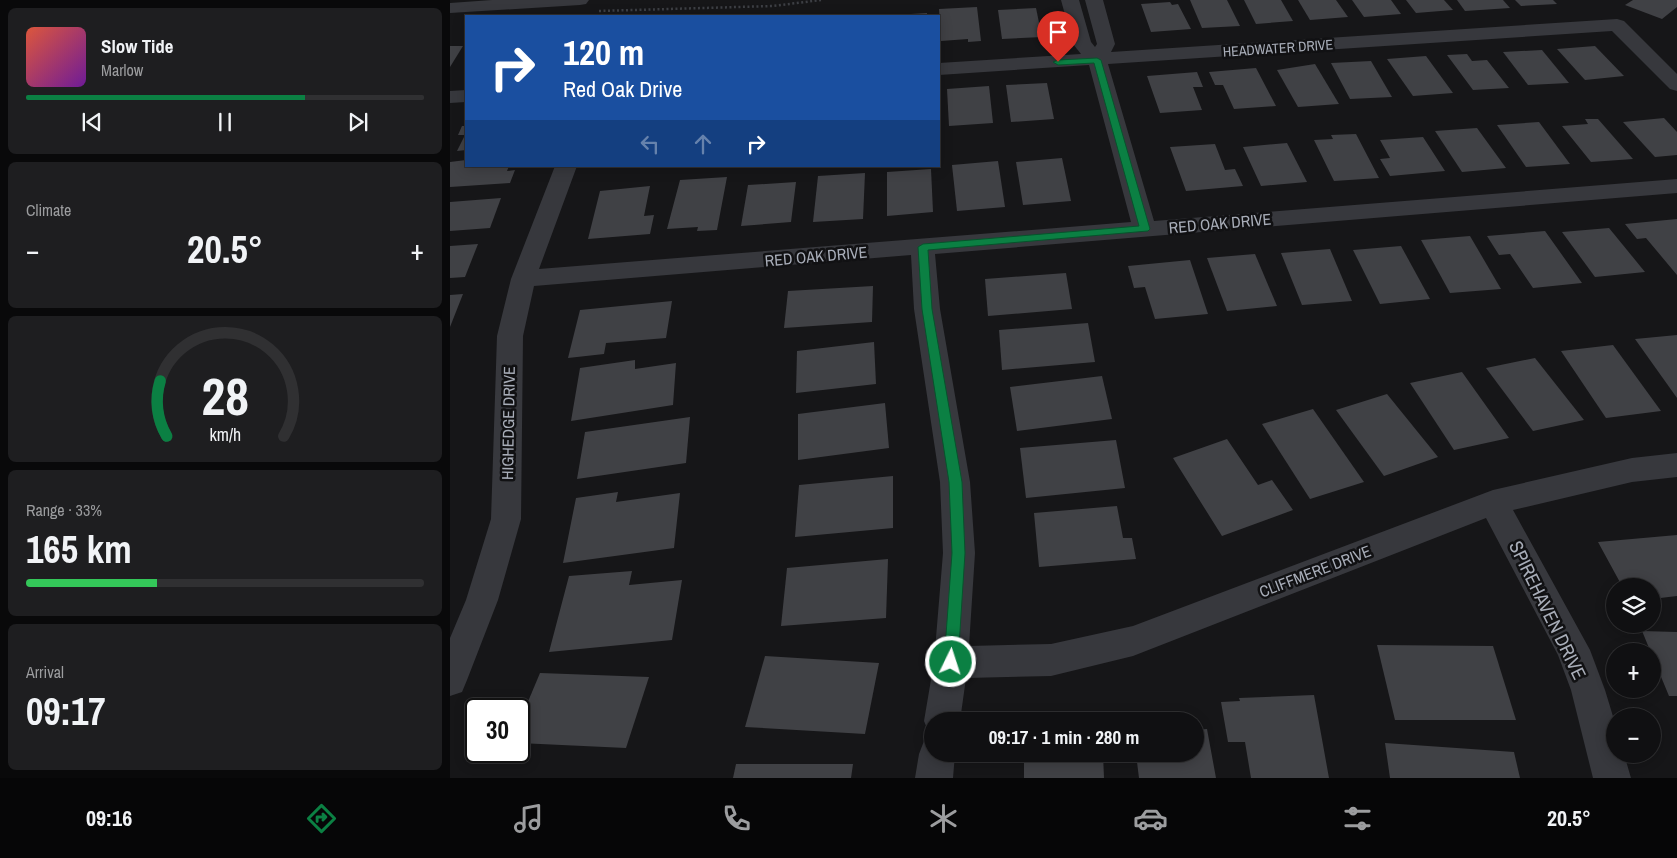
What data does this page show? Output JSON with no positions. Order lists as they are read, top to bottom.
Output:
{
  "streets": {
    "street": [
      "HEADWATER DRIVE",
      "RED OAK DRIVE",
      "HIGHEDGE DRIVE",
      "CLIFFMERE DRIVE",
      "SPIREHAVEN DRIVE"
    ]
  },
  "crossings": [
    ["RED OAK DRIVE", "HIGHEDGE DRIVE"],
    ["CLIFFMERE DRIVE", "SPIREHAVEN DRIVE"]
  ],
  "page": {
    "turn": ["120 m", "Red Oak Drive"],
    "song": ["Slow Tide", "Marlow"],
    "tile": [
      "Climate",
      ["Range · 33%", "165 km"],
      ["Arrival", "09:17"]
    ],
    "heat": ["−", "20.5°", "+"],
    "map_buttons": ["+", "−"],
    "limit": "30",
    "trip": "09:17 · 1 min · 280 m",
    "tabs": ["09:16", "20.5°"],
    "gauge": ["28", "km/h"]
  }
}
